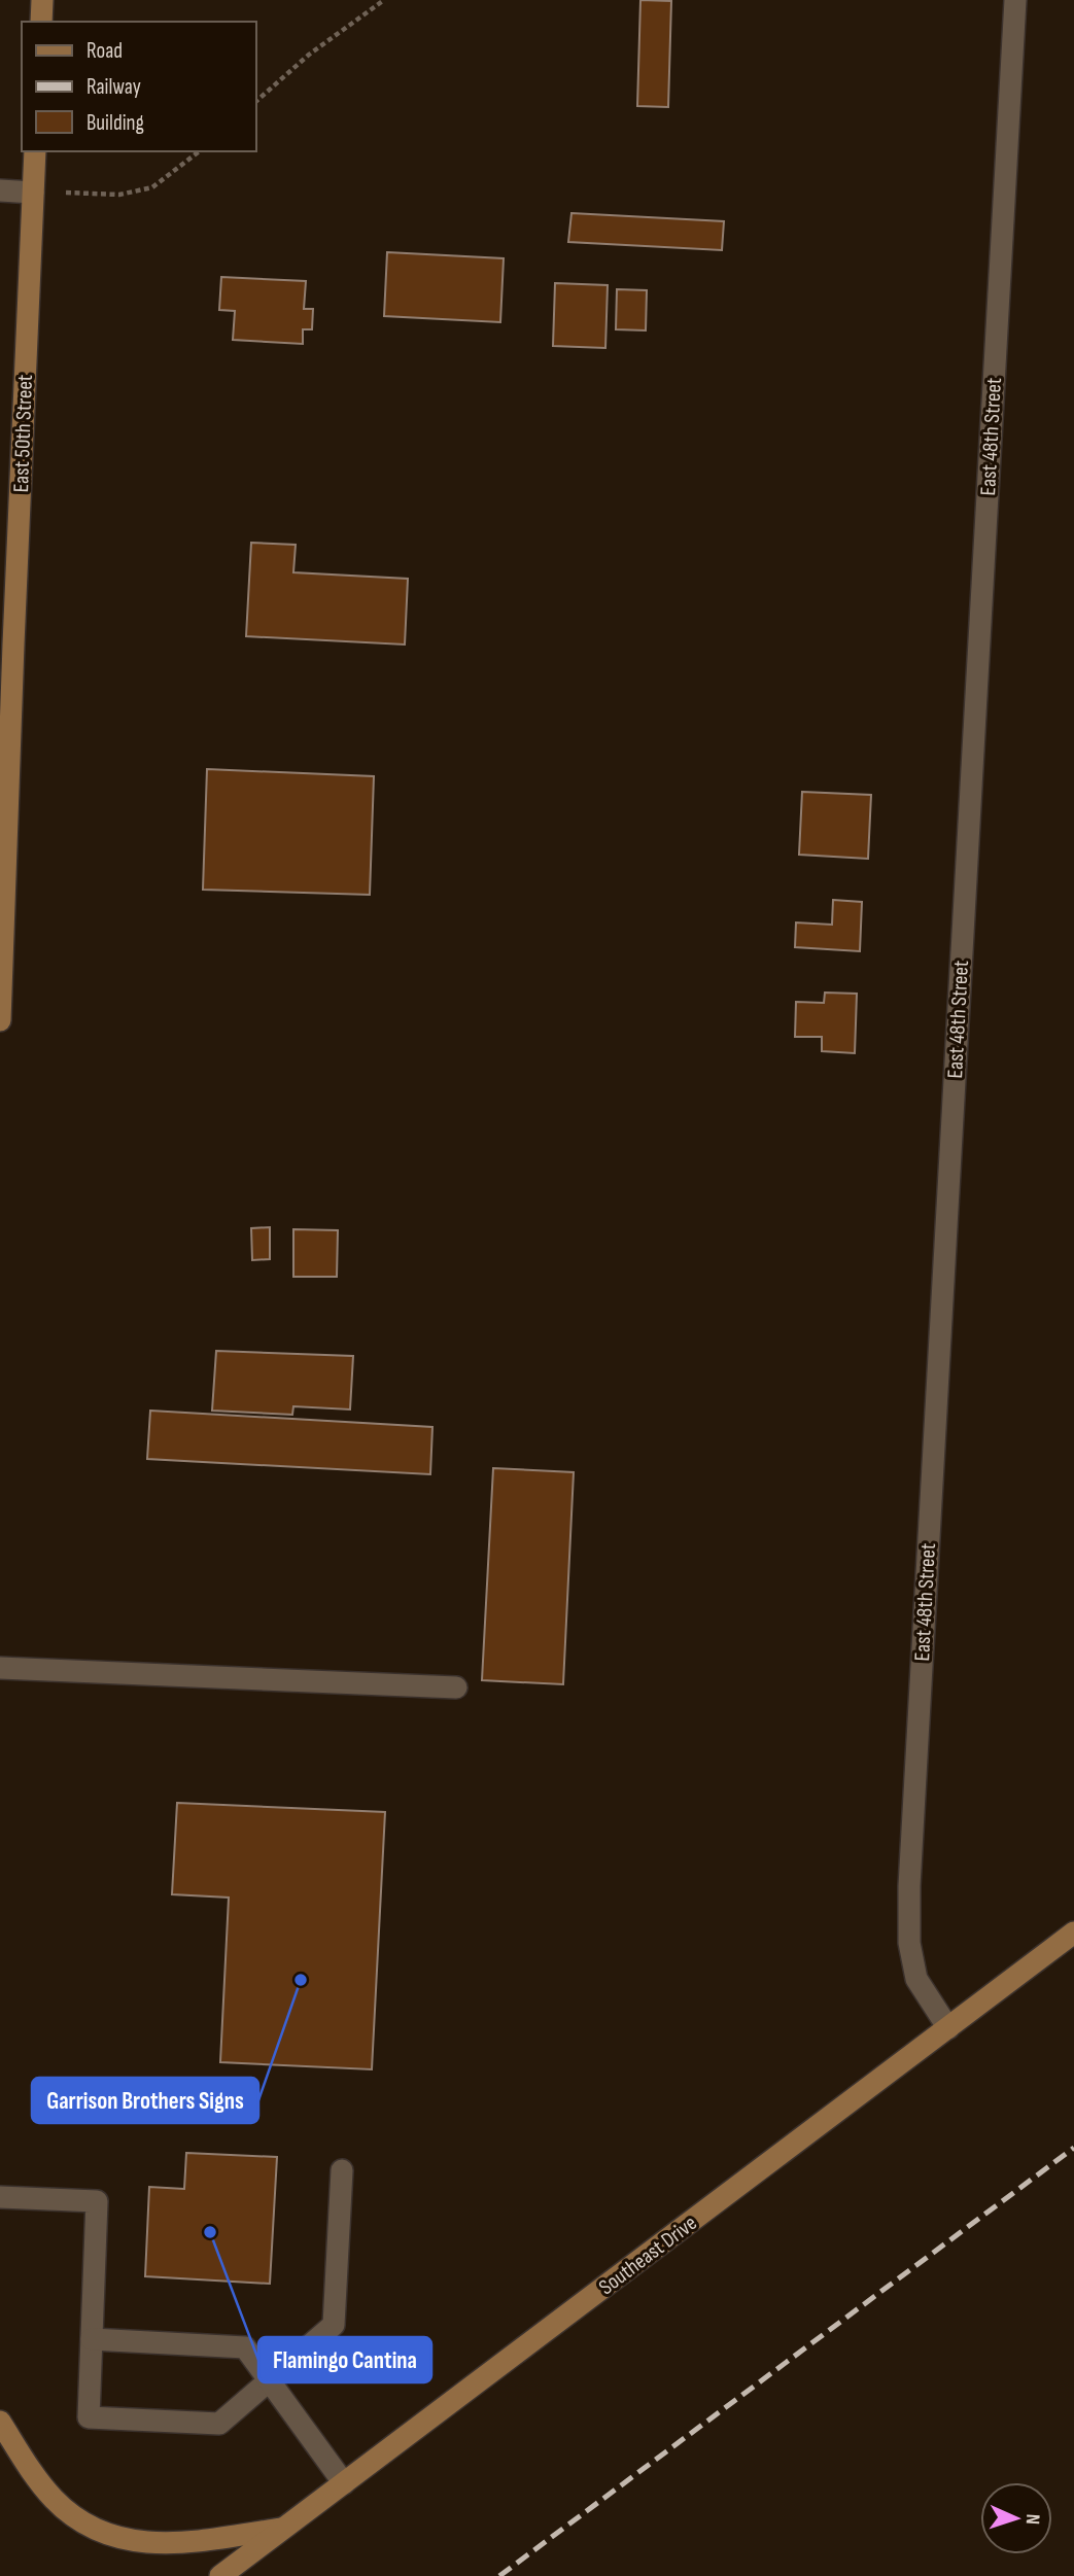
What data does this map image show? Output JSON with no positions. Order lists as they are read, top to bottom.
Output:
{
  "streets": {
    "main road": ["East 50th Street", "Southeast Drive"],
    "street": ["East 48th Street"]
  },
  "crossings": [
    ["East 48th Street", "Southeast Drive"]
  ],
  "places": ["Garrison Brothers Signs", "Flamingo Cantina"],
  "legend": ["Road", "Railway", "Building"],
  "north": "right"
}
